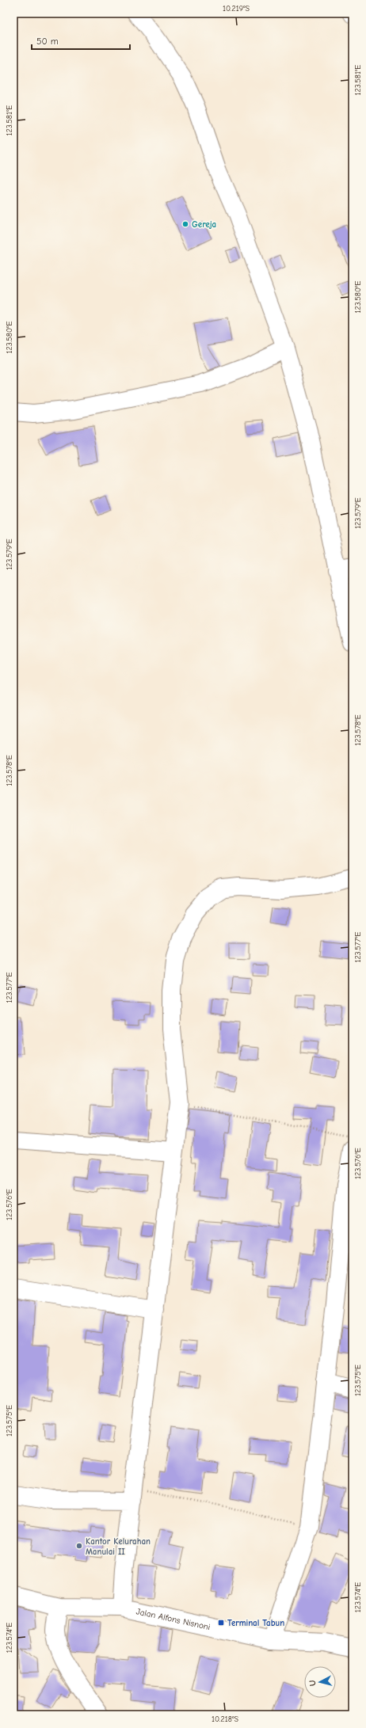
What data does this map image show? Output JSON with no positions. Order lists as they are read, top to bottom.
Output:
{
  "streets": {
    "street": ["Jalan Alfons Nisnoni"]
  },
  "places": {
    "other": ["Gereja", "Kantor Kelurahan Manulai II"],
    "transit": ["Terminal Tabun"]
  },
  "scale_bar": "50 m",
  "north": "left",
  "coordinates": [
    "10.219°S",
    "123.581°E",
    "123.580°E",
    "123.579°E",
    "123.578°E",
    "123.577°E",
    "123.576°E",
    "123.575°E",
    "123.574°E",
    "10.218°S"
  ]
}
